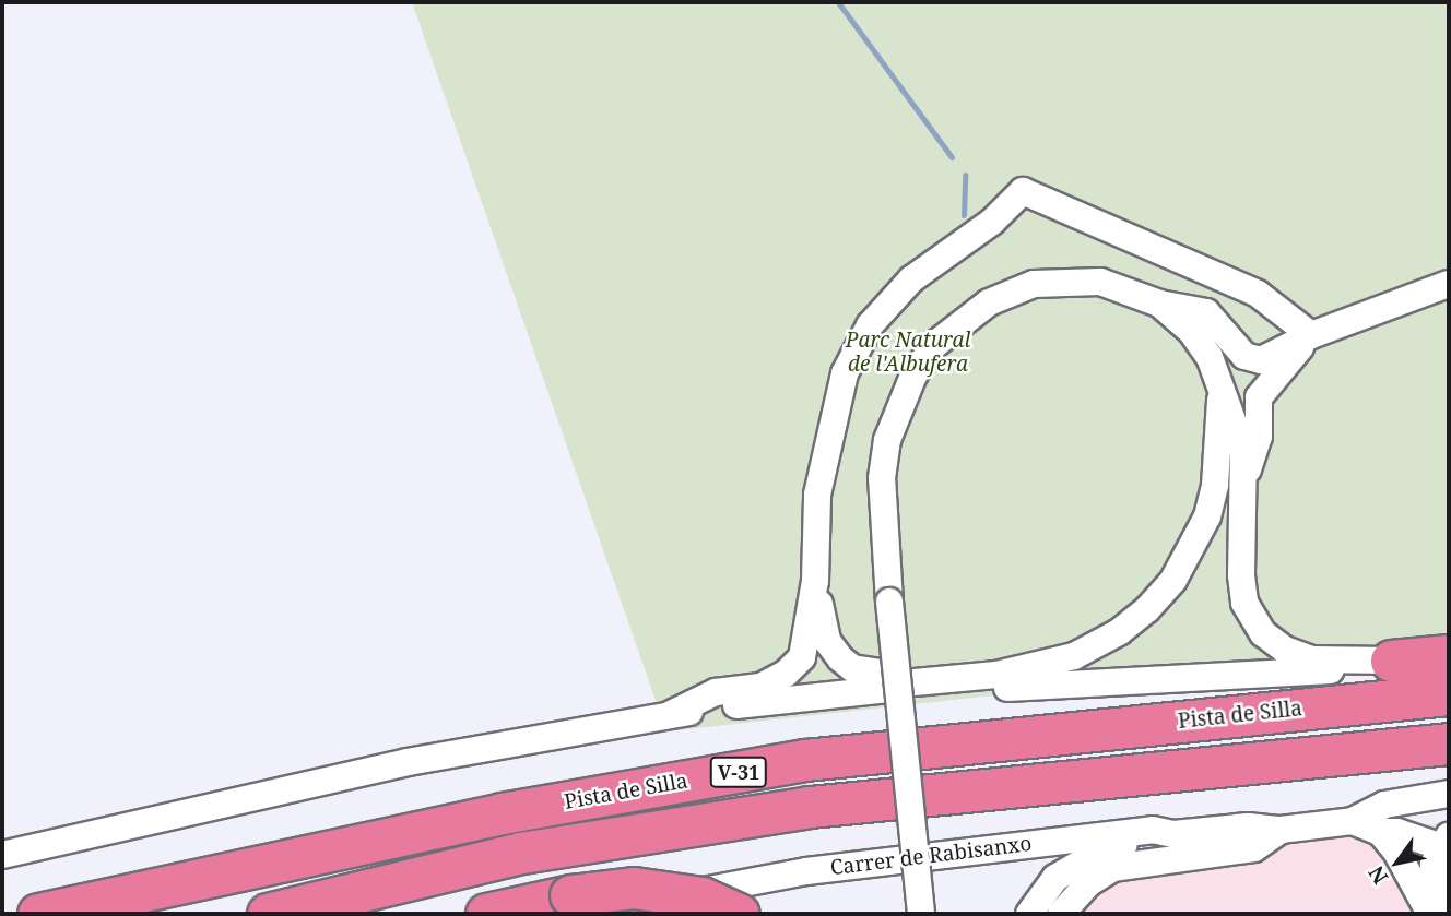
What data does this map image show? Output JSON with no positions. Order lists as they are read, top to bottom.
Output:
{
  "streets": {
    "highway": ["Pista de Silla", "V-31"],
    "street": ["Carrer de Rabisanxo"]
  },
  "parks": ["Parc Natural de l'Albufera"],
  "north": "bottom left"
}
